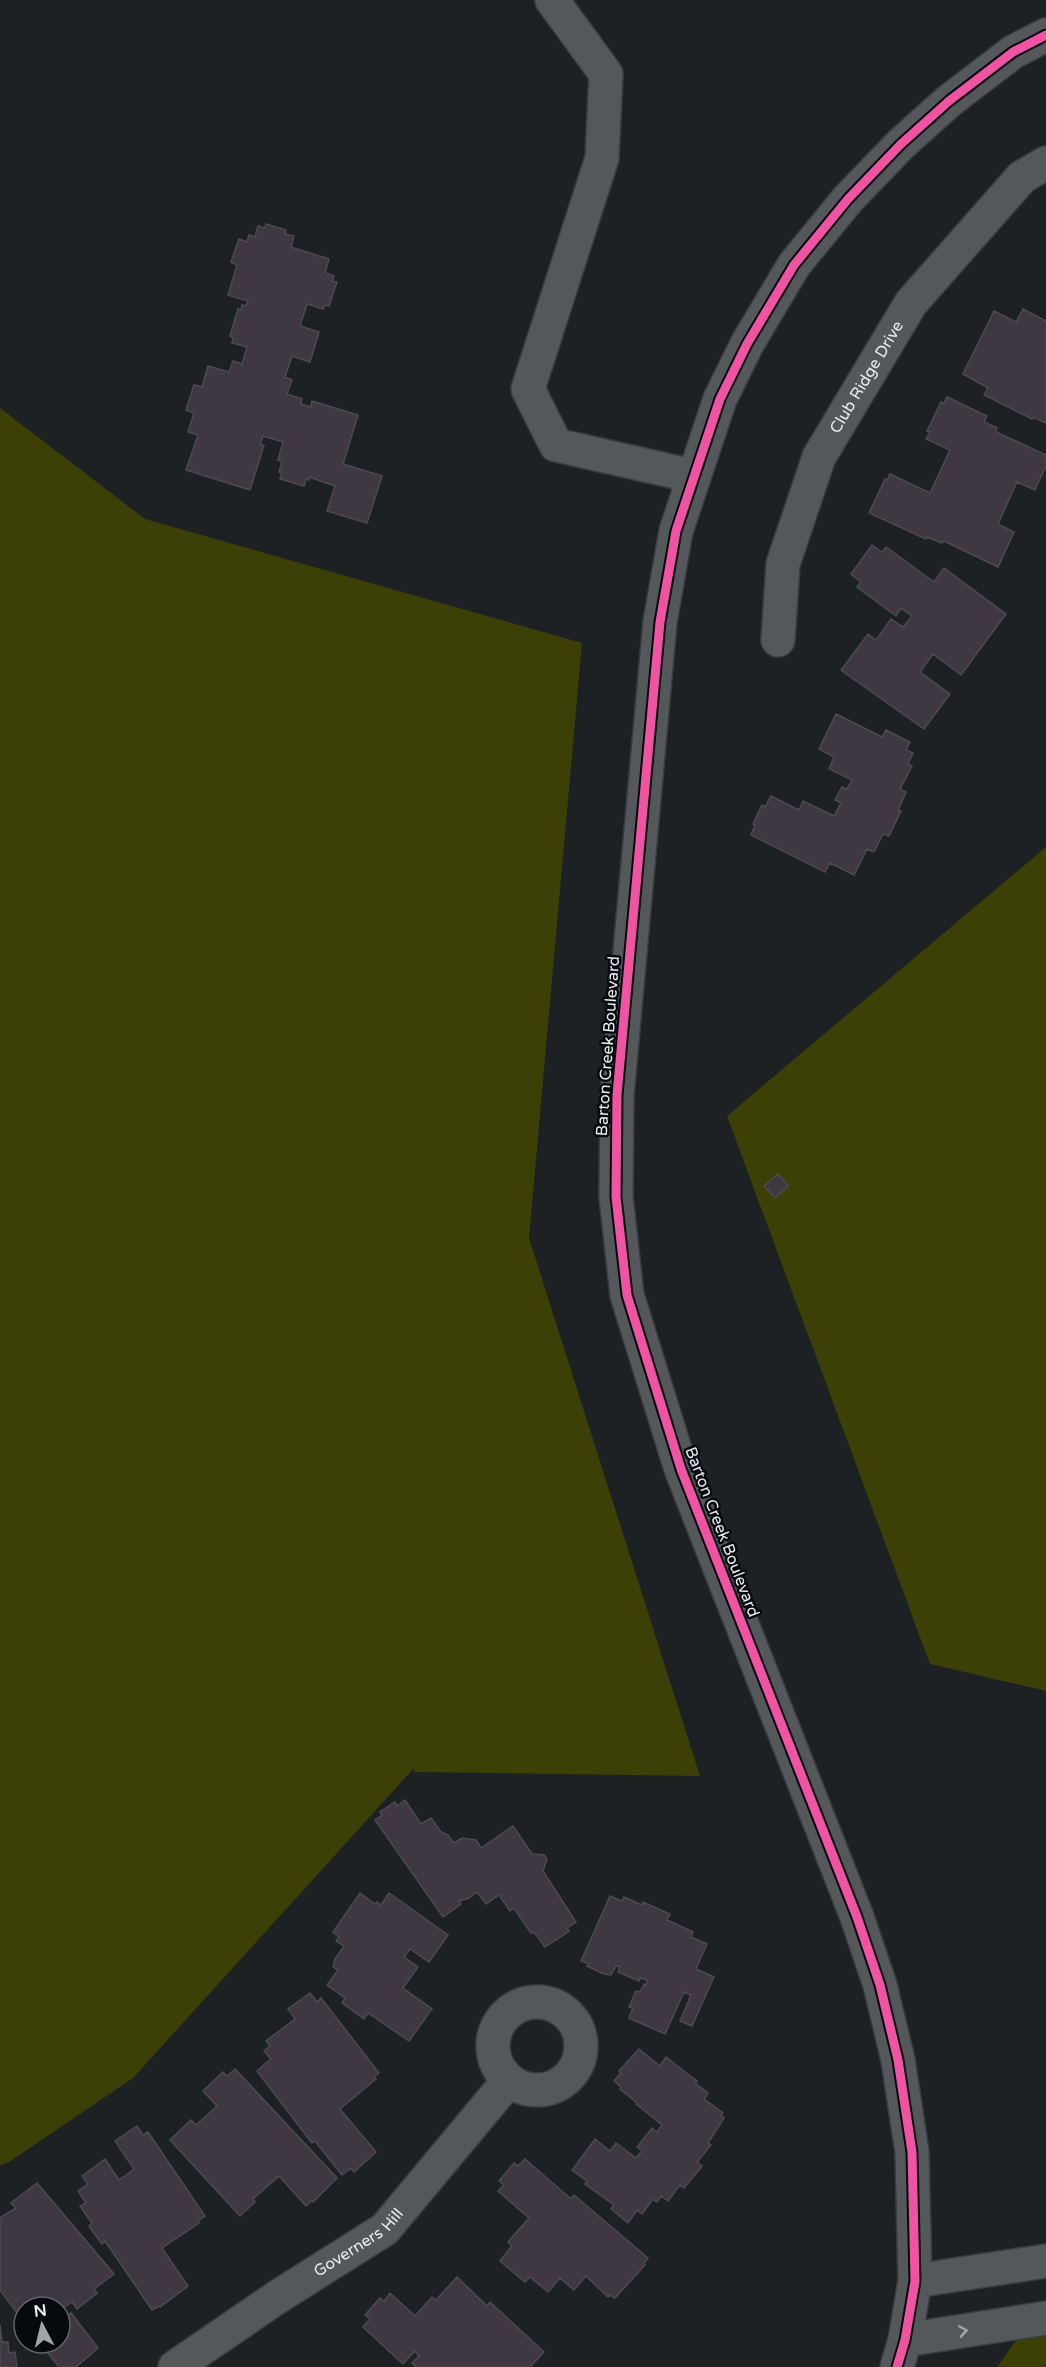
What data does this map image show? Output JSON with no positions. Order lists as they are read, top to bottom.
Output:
{
  "streets": {
    "street": ["Club Ridge Drive", "Barton Creek Boulevard", "Governers Hill"]
  },
  "north": "top"
}
